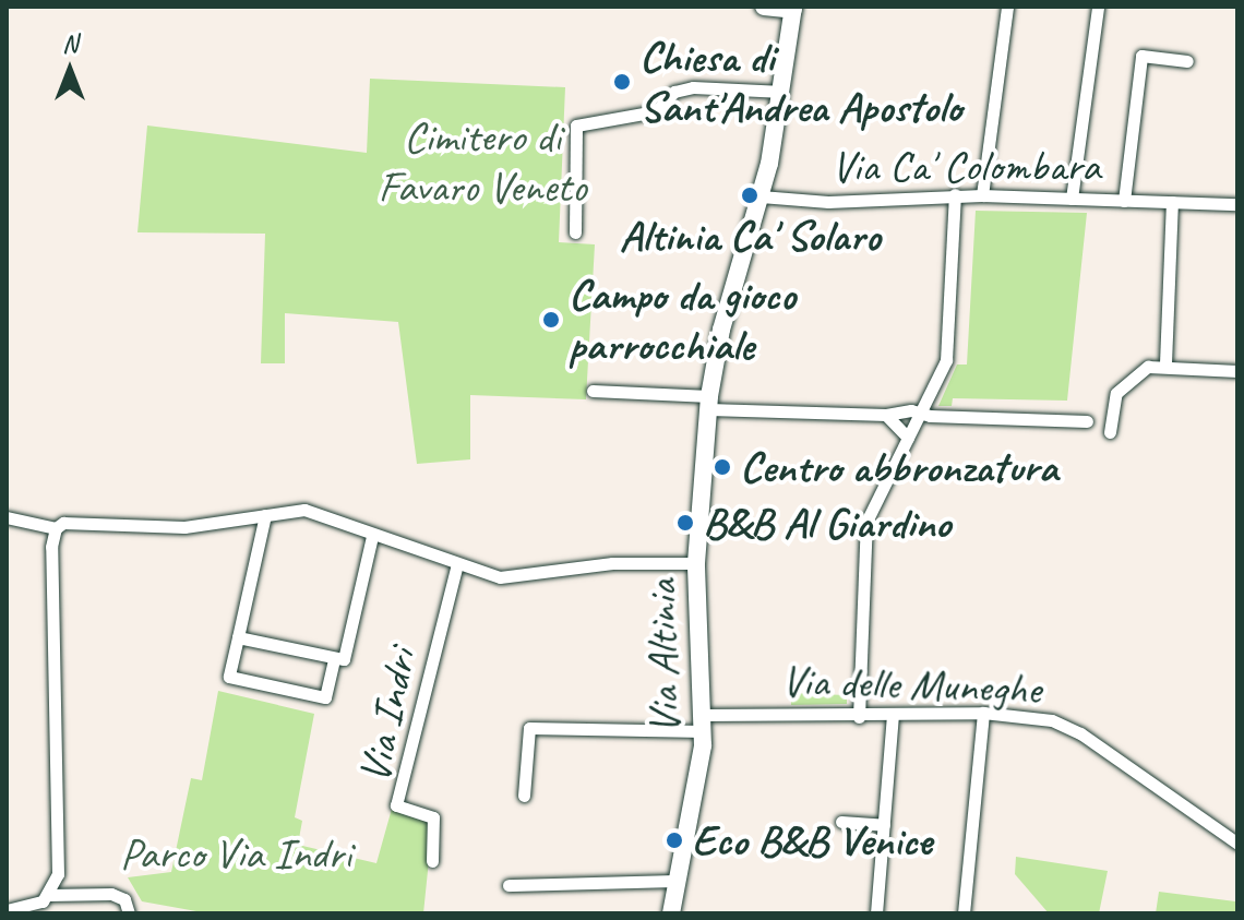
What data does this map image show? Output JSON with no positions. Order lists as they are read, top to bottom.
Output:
{
  "streets": {
    "main road": ["Via Altinia"],
    "street": ["Via Ca' Colombara", "Via delle Muneghe", "Via Indri"]
  },
  "crossings": [
    ["Via Ca' Colombara", "Via Altinia"],
    ["Via Altinia", "Via delle Muneghe"]
  ],
  "parks": ["Cimitero di Favaro Veneto", "Parco Via Indri"],
  "places": [
    "Chiesa di Sant'Andrea Apostolo",
    "Altinia Ca' Solaro",
    "Campo da gioco parrocchiale",
    "Centro abbronzatura",
    "B&B Al Giardino",
    "Eco B&B Venice"
  ],
  "north": "top"
}
